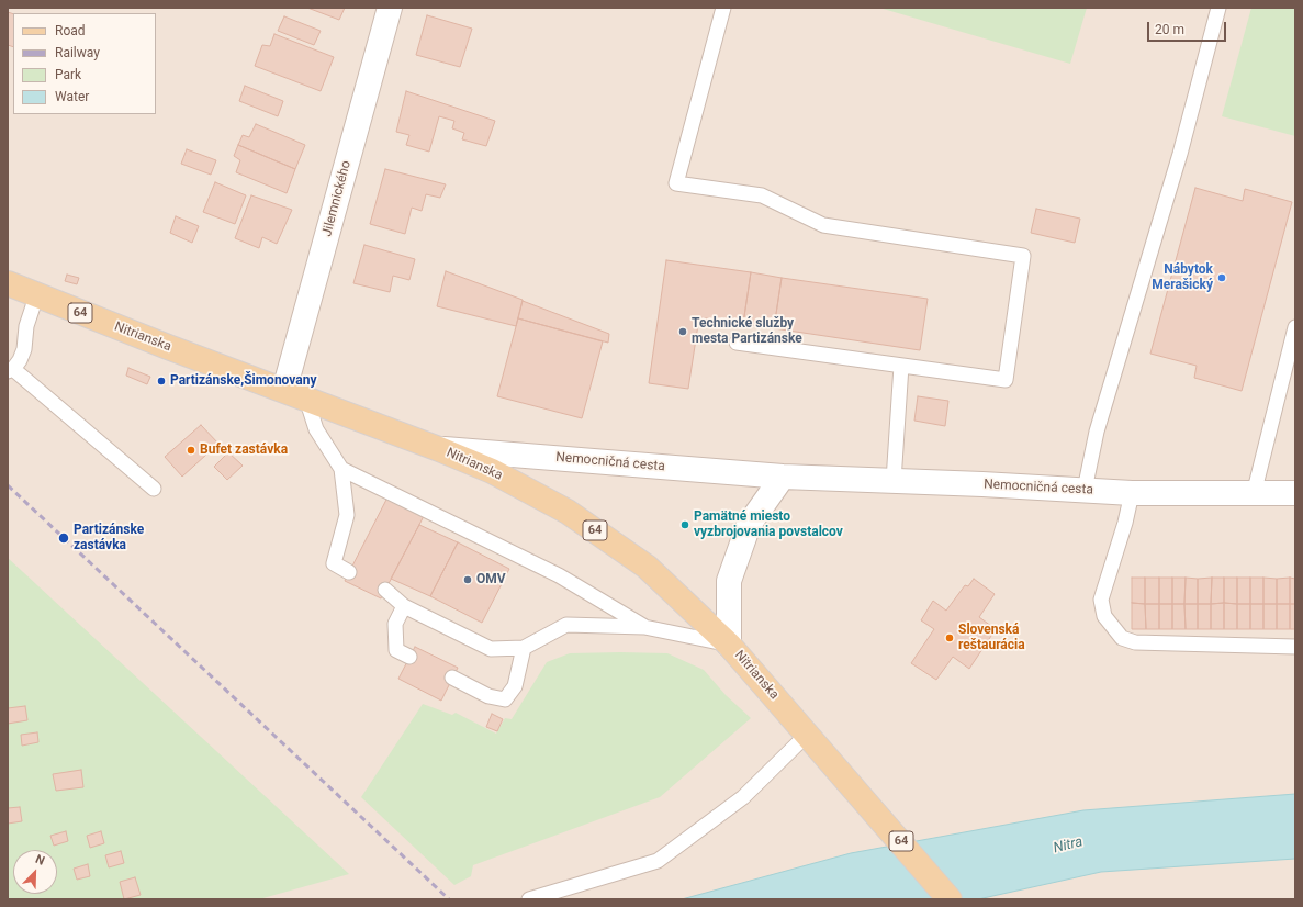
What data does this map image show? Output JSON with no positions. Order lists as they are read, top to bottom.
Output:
{
  "streets": {
    "main road": ["64", "Nitrianska"],
    "street": ["Jilemnického", "Nemocničná cesta"]
  },
  "crossings": [
    ["Jilemnického", "Nitrianska"],
    ["Nitrianska", "Nemocničná cesta"]
  ],
  "water": ["Nitra"],
  "places": [
    "Nábytok Merašický",
    "Technické služby mesta Partizánske",
    "Partizánske,Šimonovany",
    "Bufet zastávka",
    "Pamätné miesto vyzbrojovania povstalcov",
    "Partizánske zastávka",
    "OMV",
    "Slovenská reštaurácia"
  ],
  "legend": [
    "Road",
    "Railway",
    "Park",
    "Water"
  ],
  "scale_bar": "20 m",
  "north": "top right"
}
